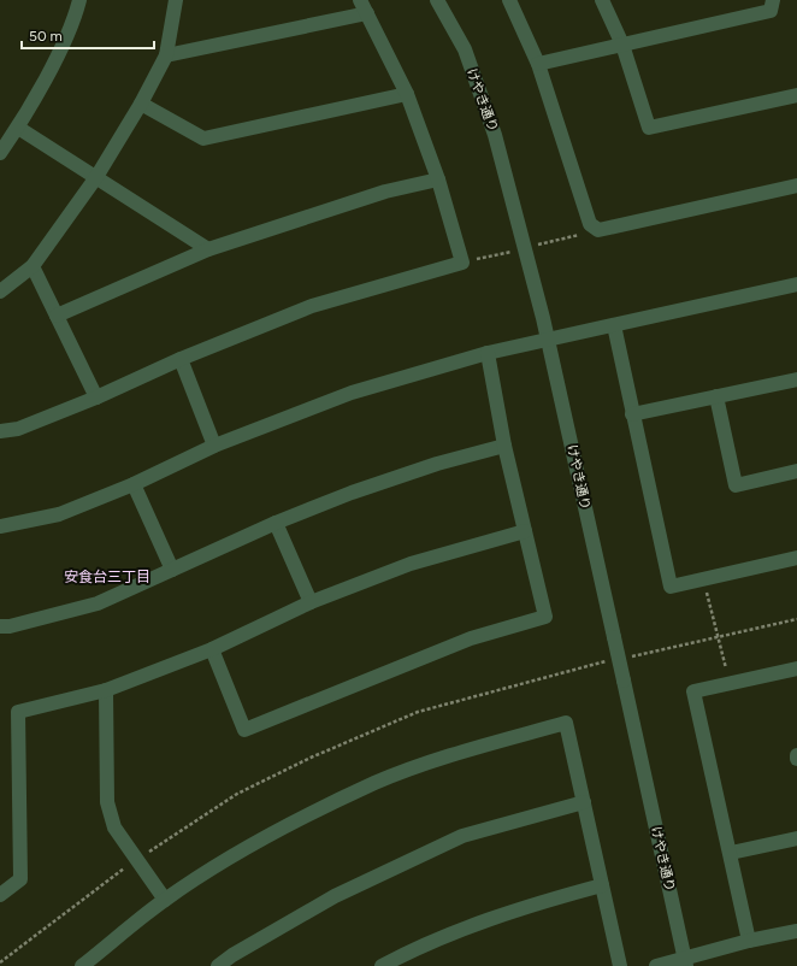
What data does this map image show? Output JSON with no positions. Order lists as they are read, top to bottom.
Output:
{
  "streets": {
    "street": ["けやき通り"]
  },
  "districts": ["安食台三丁目"],
  "scale_bar": "50 m"
}
